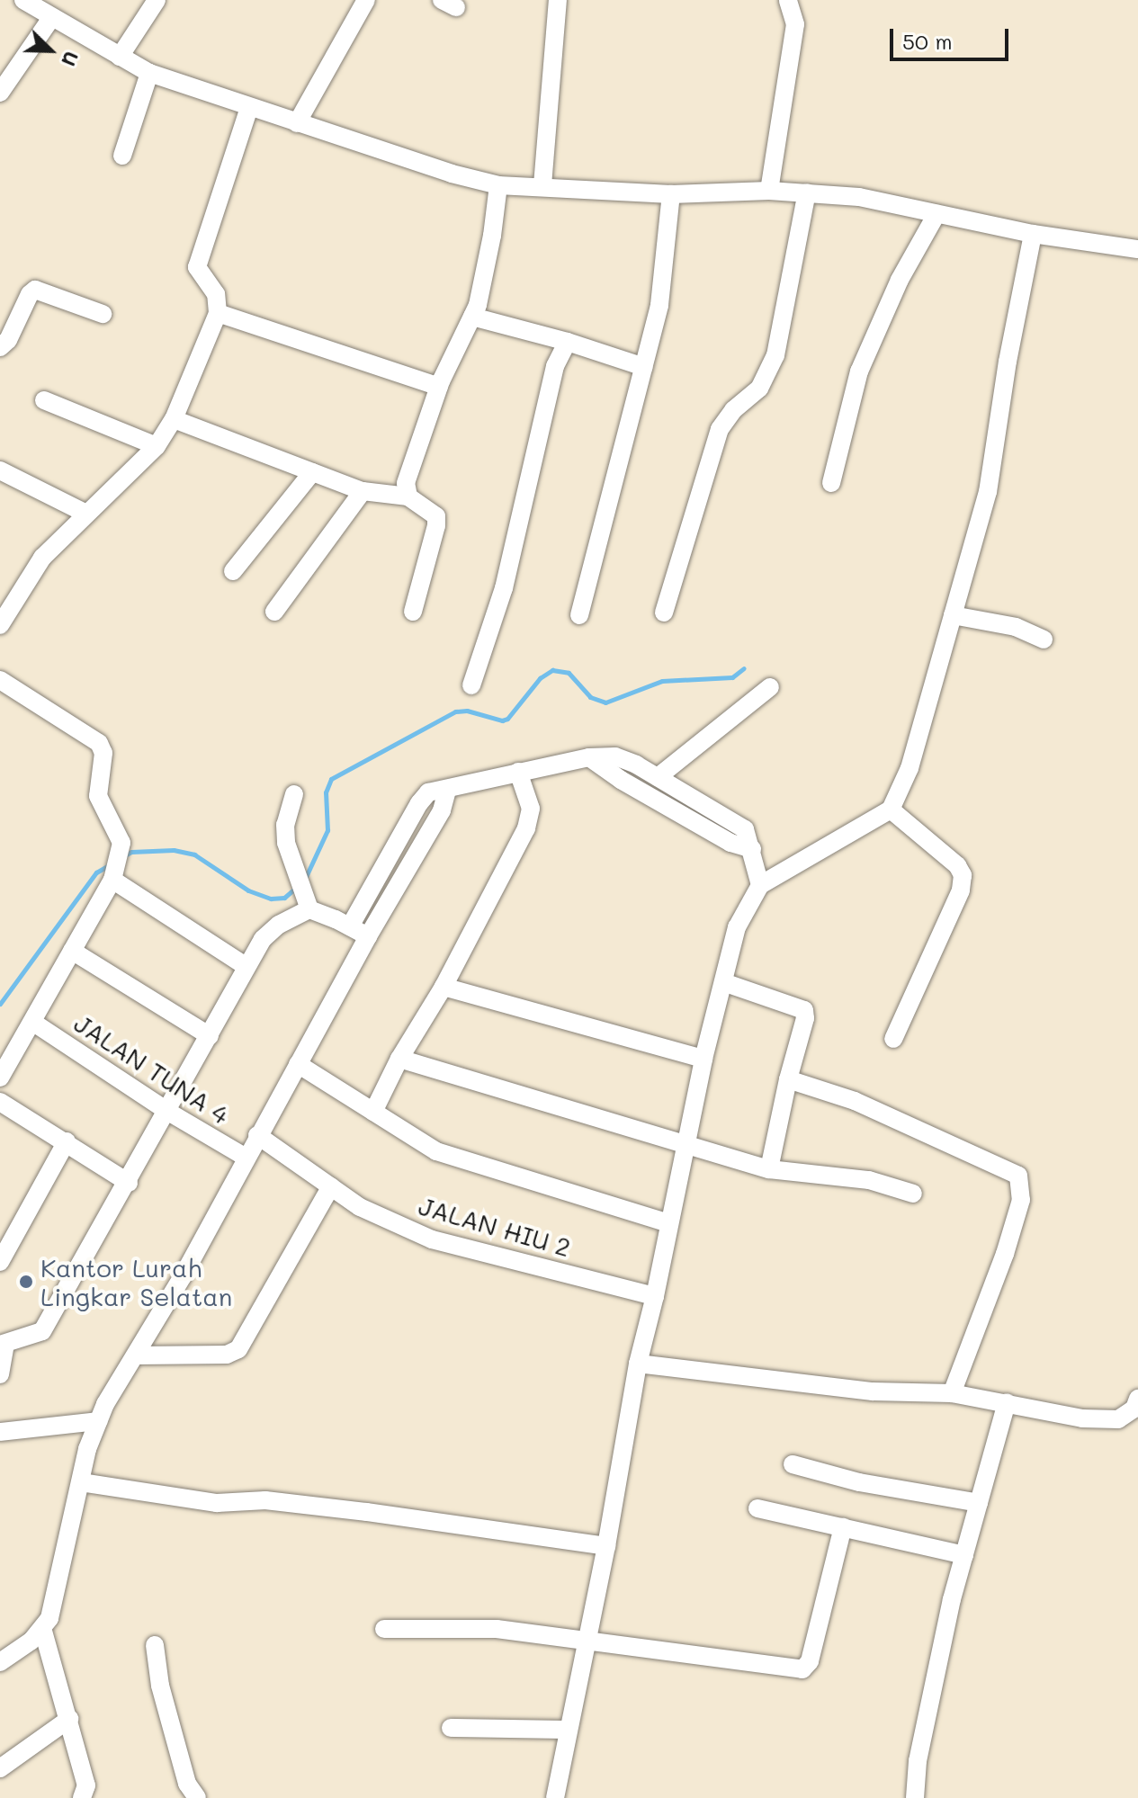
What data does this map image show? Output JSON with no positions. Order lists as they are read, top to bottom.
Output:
{
  "streets": {
    "street": ["JALAN TUNA 4", "JALAN HIU 2"]
  },
  "places": ["Kantor Lurah Lingkar Selatan"],
  "scale_bar": "50 m",
  "north": "bottom right"
}
